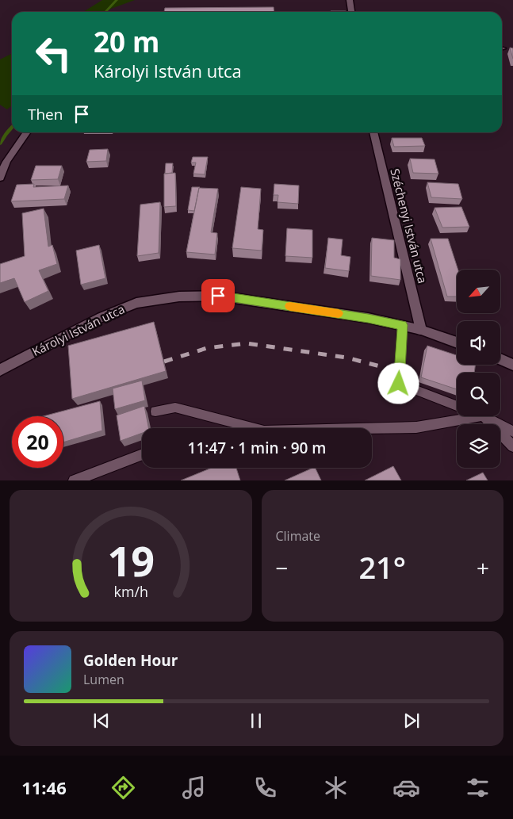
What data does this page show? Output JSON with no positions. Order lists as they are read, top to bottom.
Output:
{
  "streets": {
    "street": ["Széchenyi István utca", "Károlyi István utca"]
  },
  "crossings": [
    ["Széchenyi István utca", "Károlyi István utca"]
  ],
  "north": "bottom left",
  "page": {
    "turn": ["20 m", "Károlyi István utca"],
    "then": "Then",
    "limit": "20",
    "trip": "11:47 · 1 min · 90 m",
    "tile": "Climate",
    "heat": ["−", "21°", "+"],
    "song": ["Golden Hour", "Lumen"],
    "tabs": "11:46",
    "gauge": ["19", "km/h"]
  }
}
